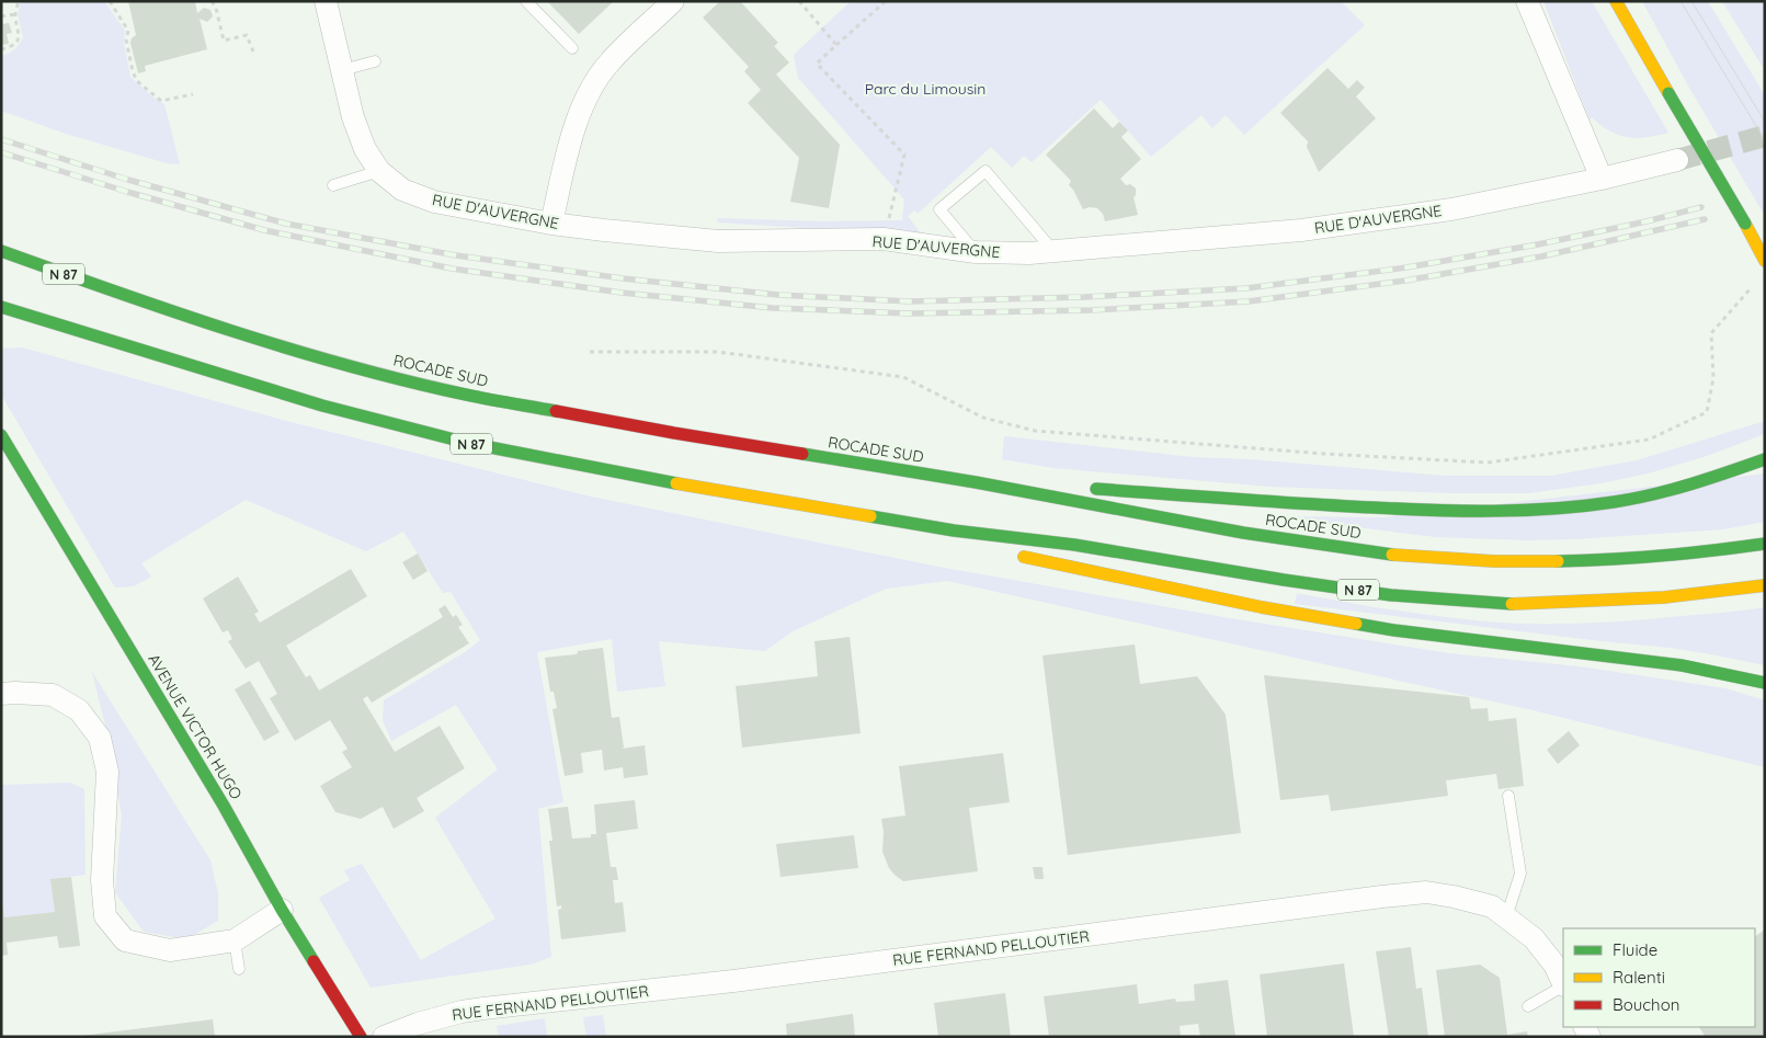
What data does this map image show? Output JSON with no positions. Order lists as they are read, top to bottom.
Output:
{
  "streets": {
    "main road": ["N 87", "ROCADE SUD", "AVENUE VICTOR HUGO"],
    "street": ["RUE D'AUVERGNE", "RUE FERNAND PELLOUTIER"]
  },
  "parks": ["Parc du Limousin"],
  "legend": ["Fluide", "Ralenti", "Bouchon"]
}
